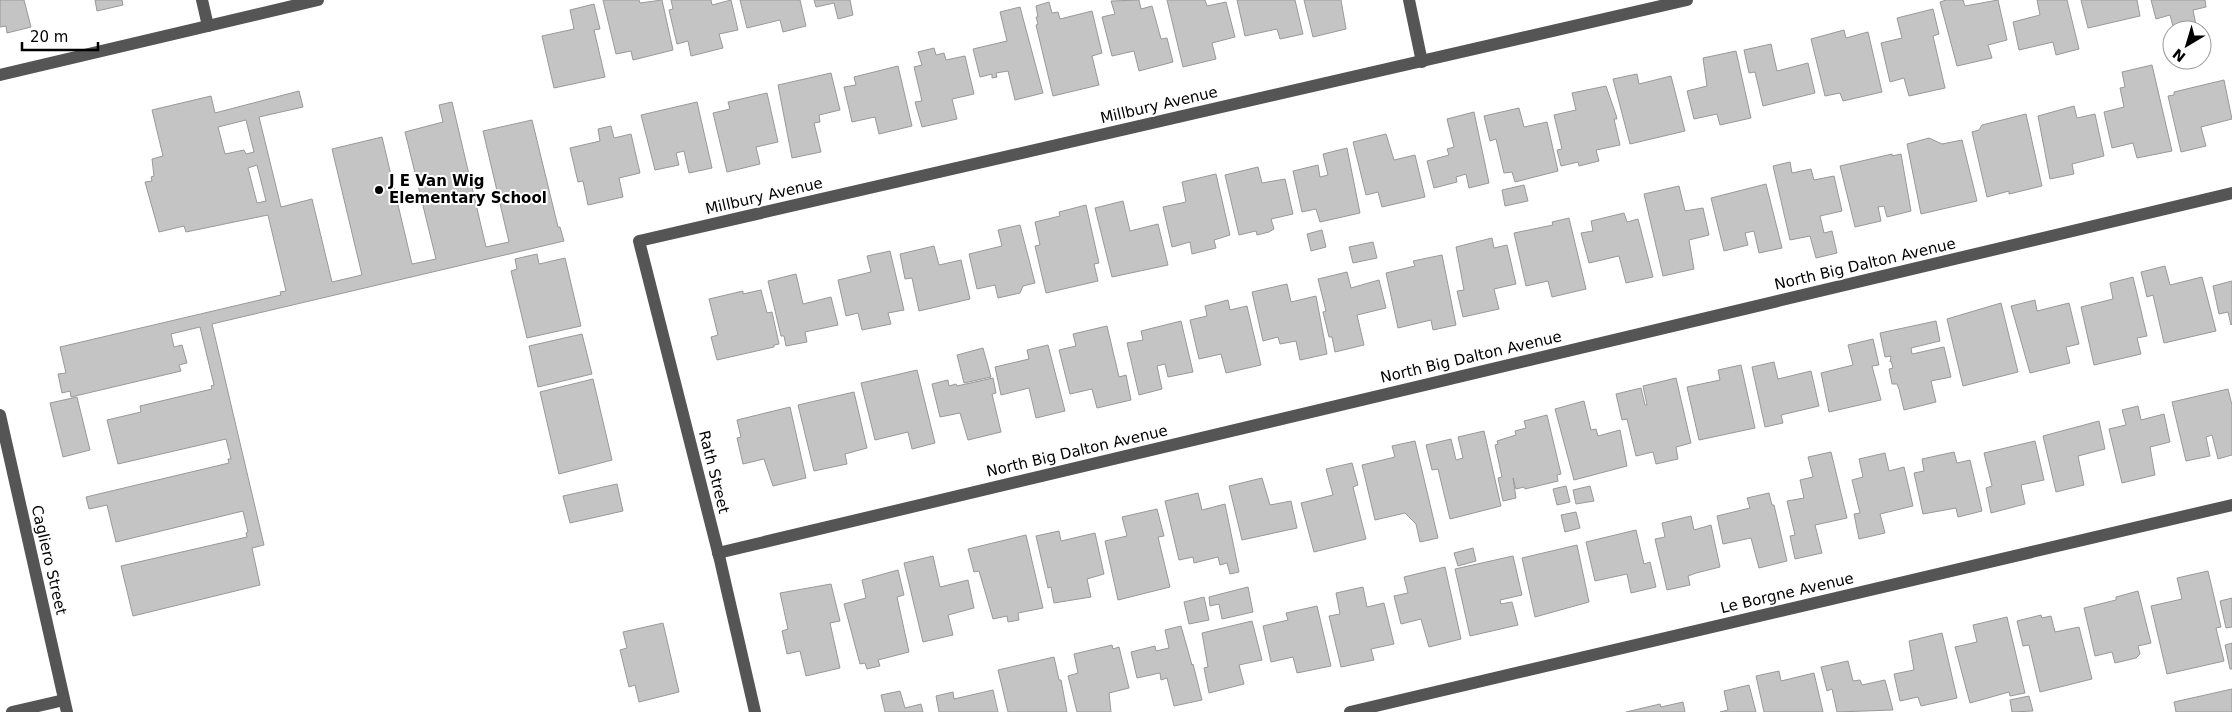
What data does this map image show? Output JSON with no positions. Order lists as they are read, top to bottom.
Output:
{
  "streets": {
    "street": [
      "Millbury Avenue",
      "North Big Dalton Avenue",
      "Rath Street",
      "Cagliero Street",
      "Le Borgne Avenue"
    ]
  },
  "crossings": [
    ["Millbury Avenue", "Rath Street"],
    ["North Big Dalton Avenue", "Rath Street"]
  ],
  "places": ["J E Van Wig Elementary School"],
  "scale_bar": "20 m",
  "north": "bottom left"
}
